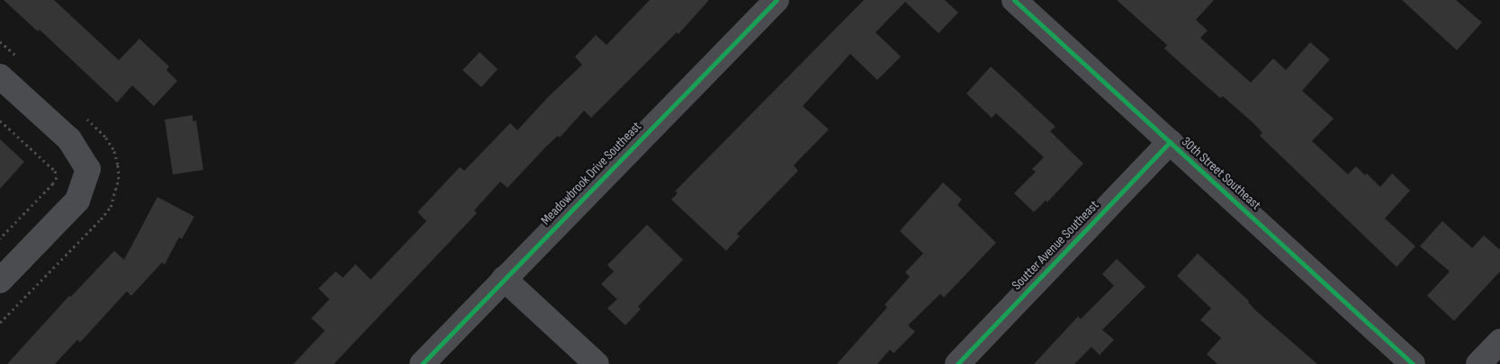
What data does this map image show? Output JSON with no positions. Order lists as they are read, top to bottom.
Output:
{
  "streets": {
    "street": ["Meadowbrook Drive Southeast", "30th Street Southeast", "Soutter Avenue Southeast"]
  },
  "crossings": [
    ["30th Street Southeast", "Soutter Avenue Southeast"]
  ]
}
